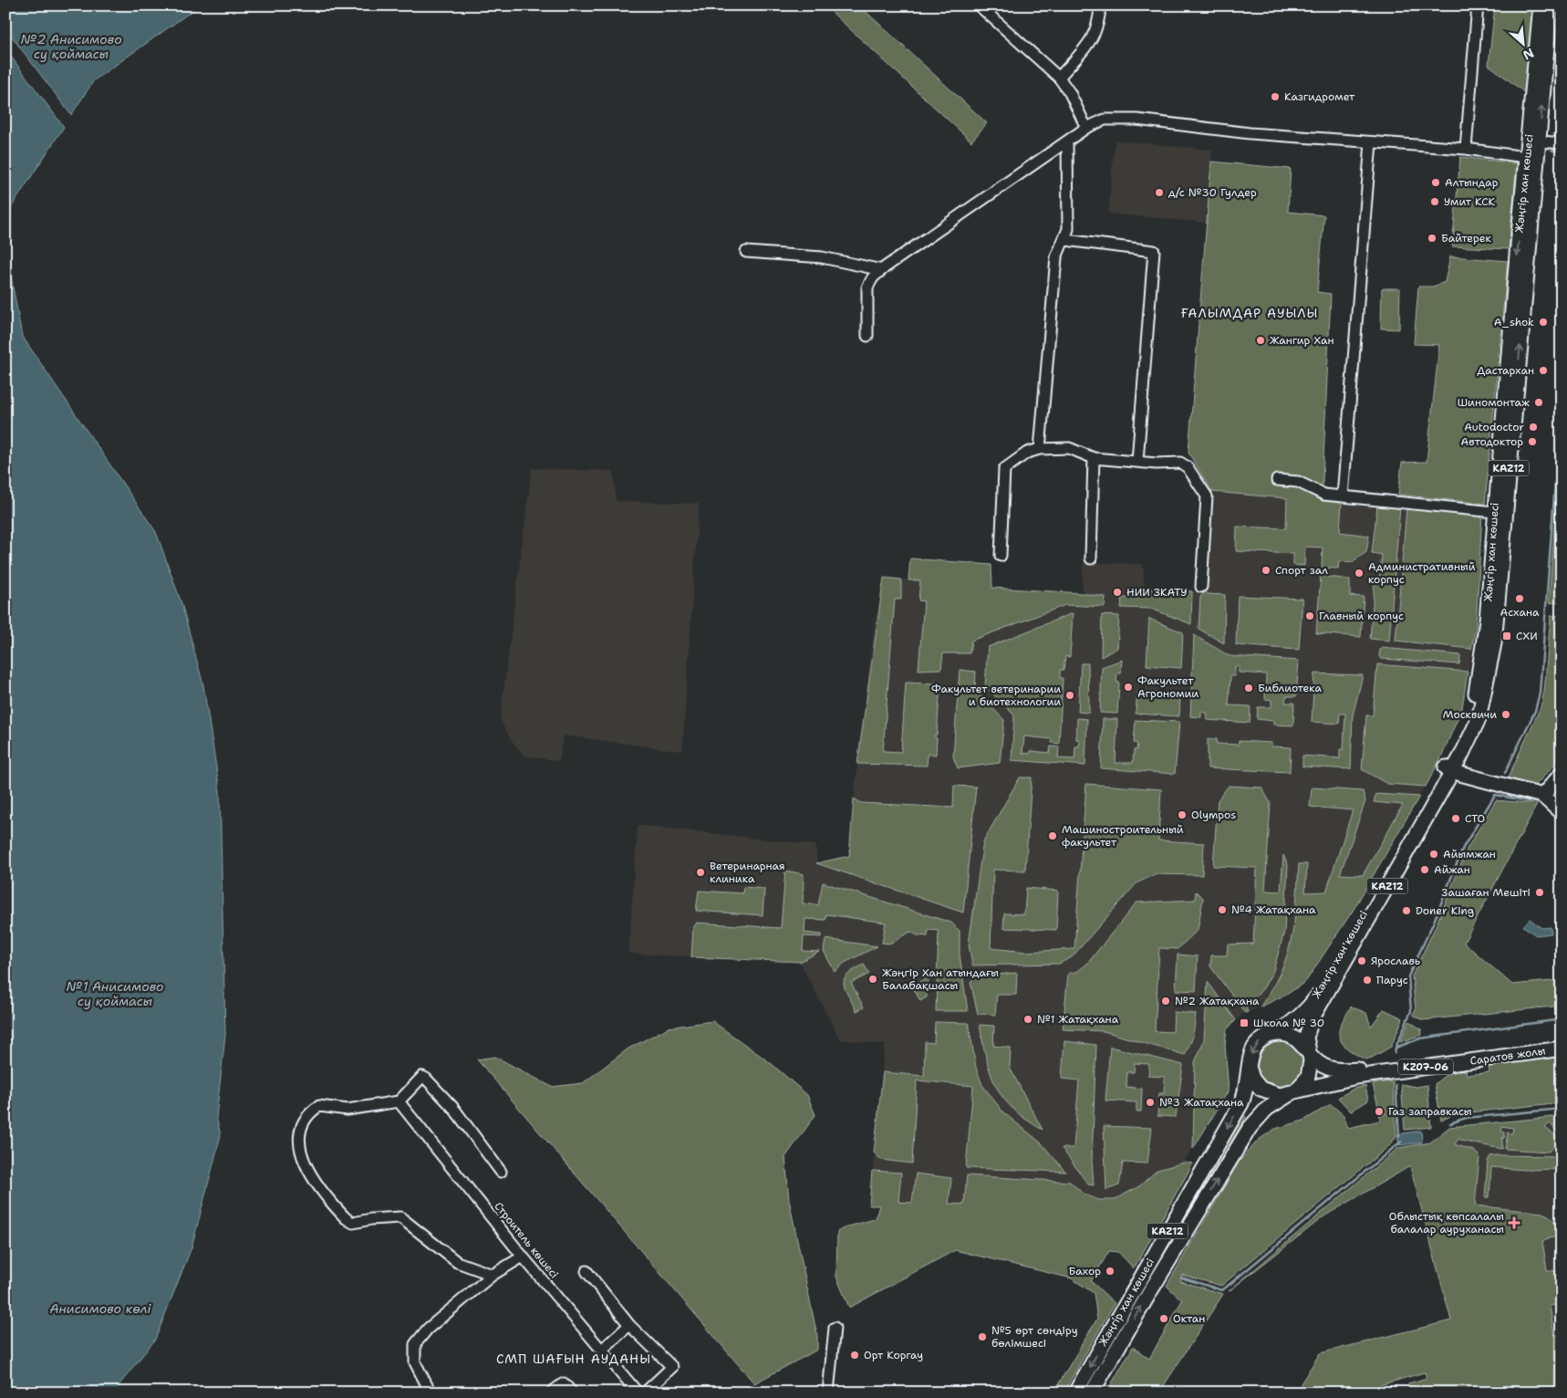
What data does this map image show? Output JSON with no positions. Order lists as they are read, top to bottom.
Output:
{
  "streets": {
    "main road": [
      "Жәңгір хан көшесі",
      "KAZ12",
      "Саратов жолы",
      "KZ07-06"
    ],
    "street": ["Строитель көшесі"]
  },
  "crossings": [
    ["Жәңгір хан көшесі", "Саратов жолы"]
  ],
  "districts": ["ҒАЛЫМДАР АУЫЛЫ", "СМП ШАҒЫН АУДАНЫ"],
  "water": ["№2 Анисимово су қоймасы", "№1 Анисимово су қоймасы", "Анисимово көлі"],
  "places": {
    "other": [
      "Казгидромет",
      "Алтындар",
      "д/с №30 Гулдер",
      "Умит КСК",
      "Байтерек",
      "A_shok",
      "Жангир Хан",
      "Дастархан",
      "Шиномонтаж",
      "Autodoctor",
      "Автодоктор",
      "Спорт зал",
      "Административный корпус",
      "НИИ ЗКАТУ",
      "Асхана",
      "Главный корпус",
      "Факультет Агрономии",
      "Библиотека",
      "Факультет ветеринарии и биотехнологии",
      "Москвичи",
      "Olympos",
      "СТО",
      "Машиностроительный факультет",
      "Айымжан",
      "Айжан",
      "Ветеринарная клиника",
      "Зашаған Мешіті",
      "№4 Жатақхана",
      "Doner King",
      "Ярославь",
      "Жәңгір Хан атындағы Балабақшасы",
      "Парус",
      "№2 Жатақхана",
      "№1 Жатақхана",
      "№3 Жатақхана",
      "Газ заправкасы",
      "Бахор",
      "Октан",
      "№5 өрт сөндіру бөлімшесі",
      "Орт Коргау"
    ],
    "transit": ["СХИ", "Школа № 30"],
    "health": ["Облыстық көпсалалы балалар ауруханасы"]
  },
  "north": "bottom right"
}
